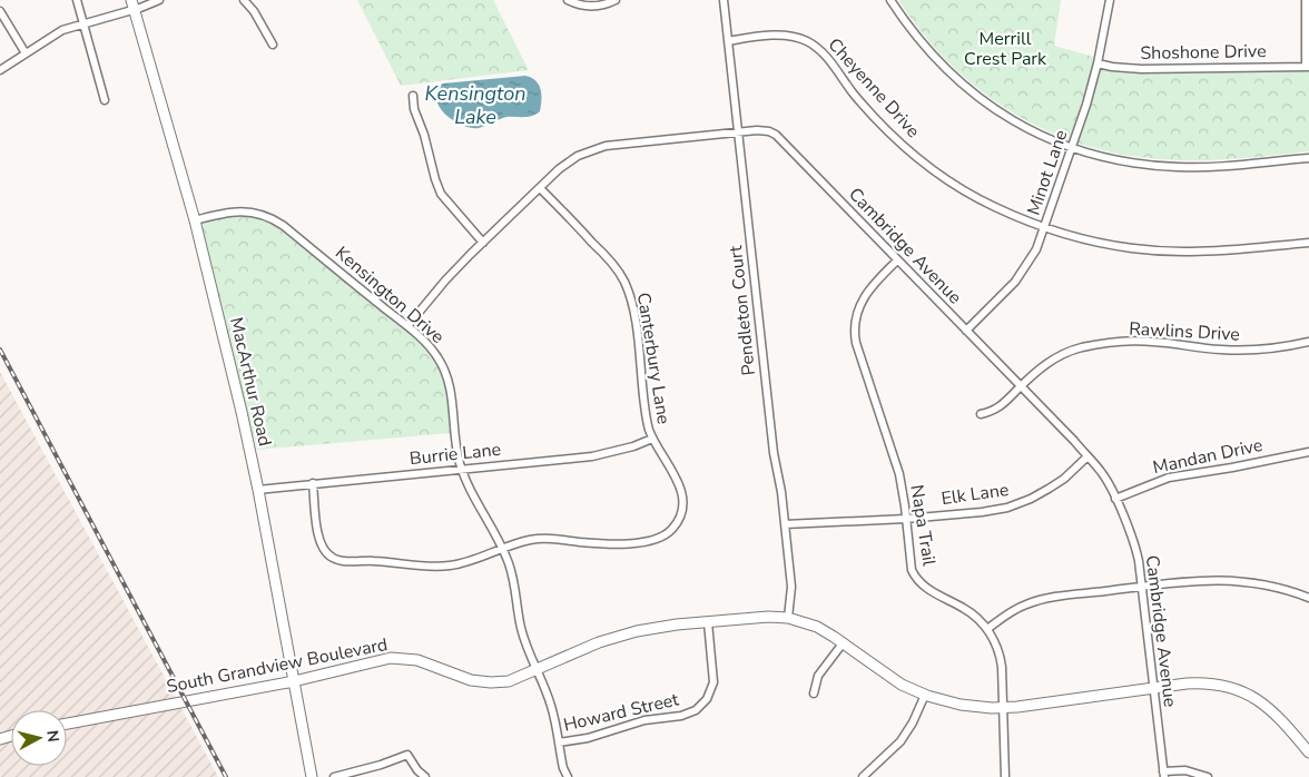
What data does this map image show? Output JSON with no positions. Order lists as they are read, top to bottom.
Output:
{
  "streets": {
    "street": [
      "Shoshone Drive",
      "Cheyenne Drive",
      "Minot Lane",
      "Cambridge Avenue",
      "Kensington Drive",
      "Pendleton Court",
      "Rawlins Drive",
      "Canterbury Lane",
      "MacArthur Road",
      "Burrie Lane",
      "Mandan Drive",
      "Elk Lane",
      "Napa Trail",
      "South Grandview Boulevard",
      "Howard Street"
    ]
  },
  "crossings": [
    ["Shoshone Drive", "Minot Lane"],
    ["Cheyenne Drive", "Minot Lane"],
    ["Cheyenne Drive", "Pendleton Court"],
    ["Minot Lane", "Cambridge Avenue"],
    ["Cambridge Avenue", "Kensington Drive"],
    ["Cambridge Avenue", "Pendleton Court"],
    ["Cambridge Avenue", "Rawlins Drive"],
    ["Cambridge Avenue", "Canterbury Lane"],
    ["Cambridge Avenue", "Mandan Drive"],
    ["Cambridge Avenue", "Elk Lane"],
    ["Cambridge Avenue", "Napa Trail"],
    ["Cambridge Avenue", "South Grandview Boulevard"],
    ["Kensington Drive", "Canterbury Lane"],
    ["Kensington Drive", "MacArthur Road"],
    ["Kensington Drive", "Burrie Lane"],
    ["Kensington Drive", "South Grandview Boulevard"],
    ["Kensington Drive", "Howard Street"],
    ["Pendleton Court", "Elk Lane"],
    ["Pendleton Court", "South Grandview Boulevard"],
    ["Canterbury Lane", "Burrie Lane"],
    ["MacArthur Road", "Burrie Lane"],
    ["MacArthur Road", "South Grandview Boulevard"],
    ["Elk Lane", "Napa Trail"],
    ["Napa Trail", "South Grandview Boulevard"],
    ["South Grandview Boulevard", "Howard Street"]
  ],
  "water": ["Kensington Lake"],
  "parks": ["Merrill Crest Park"],
  "north": "right"
}
